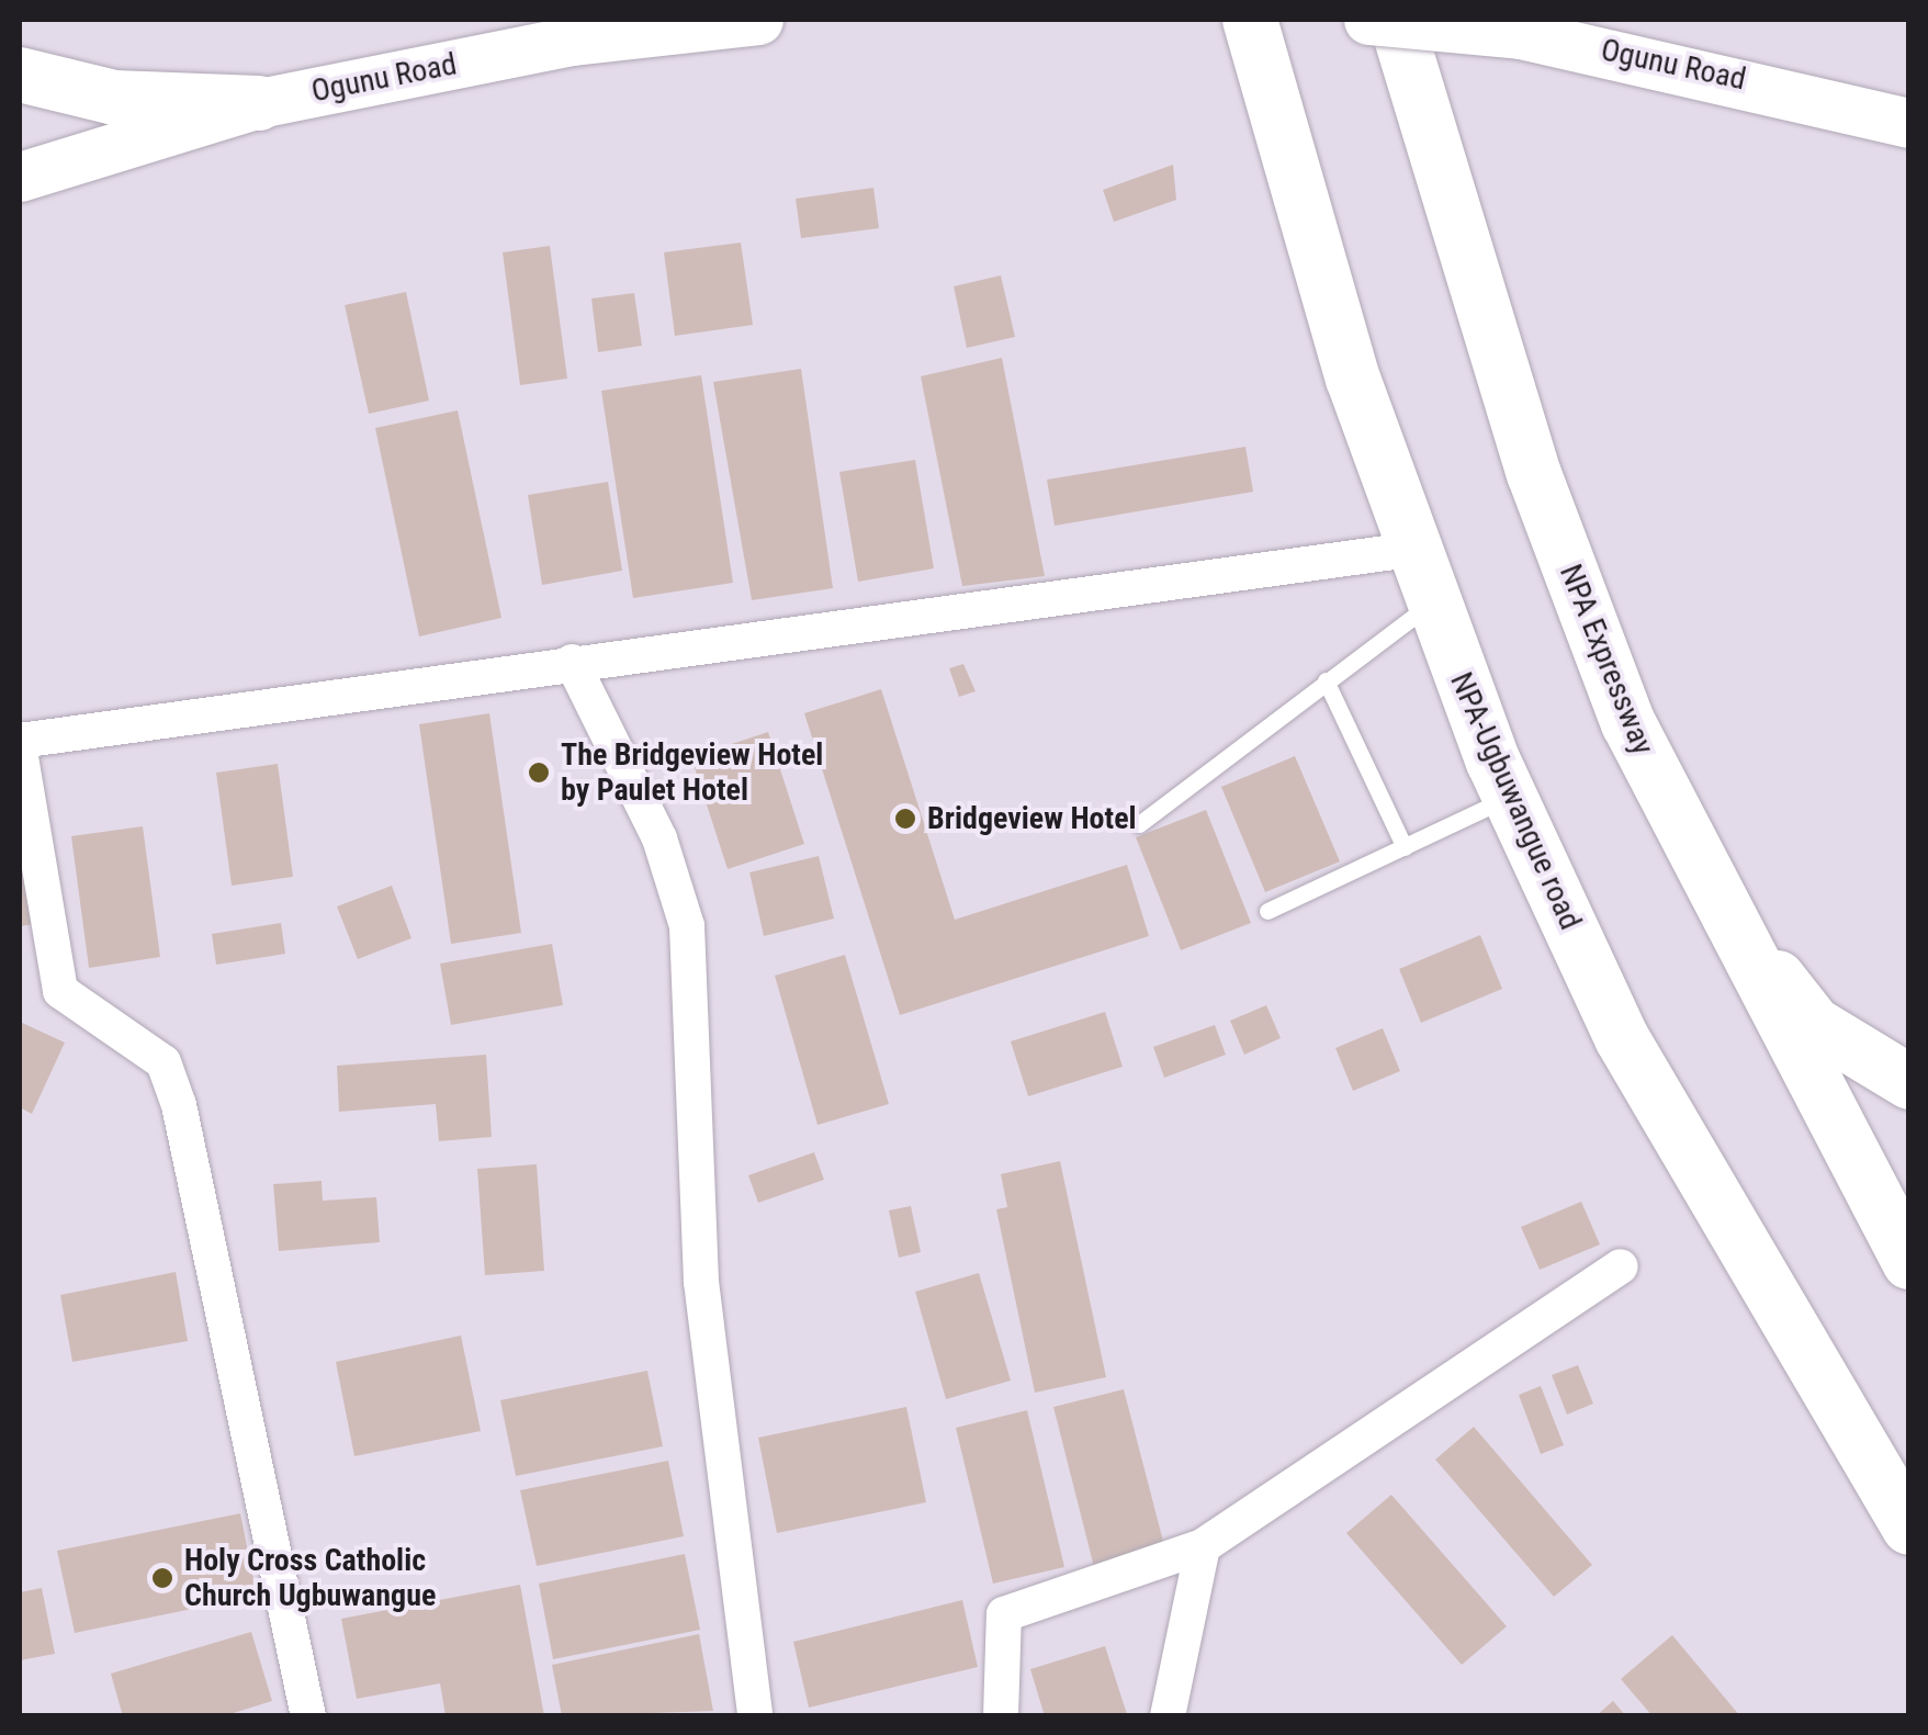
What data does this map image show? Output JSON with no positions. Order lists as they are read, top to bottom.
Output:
{
  "streets": {
    "main road": ["Ogunu Road", "NPA Expressway", "NPA-Ugbuwangue road"]
  },
  "places": ["The Bridgeview Hotel by Paulet Hotel", "Bridgeview Hotel", "Holy Cross Catholic Church Ugbuwangue"]
}
